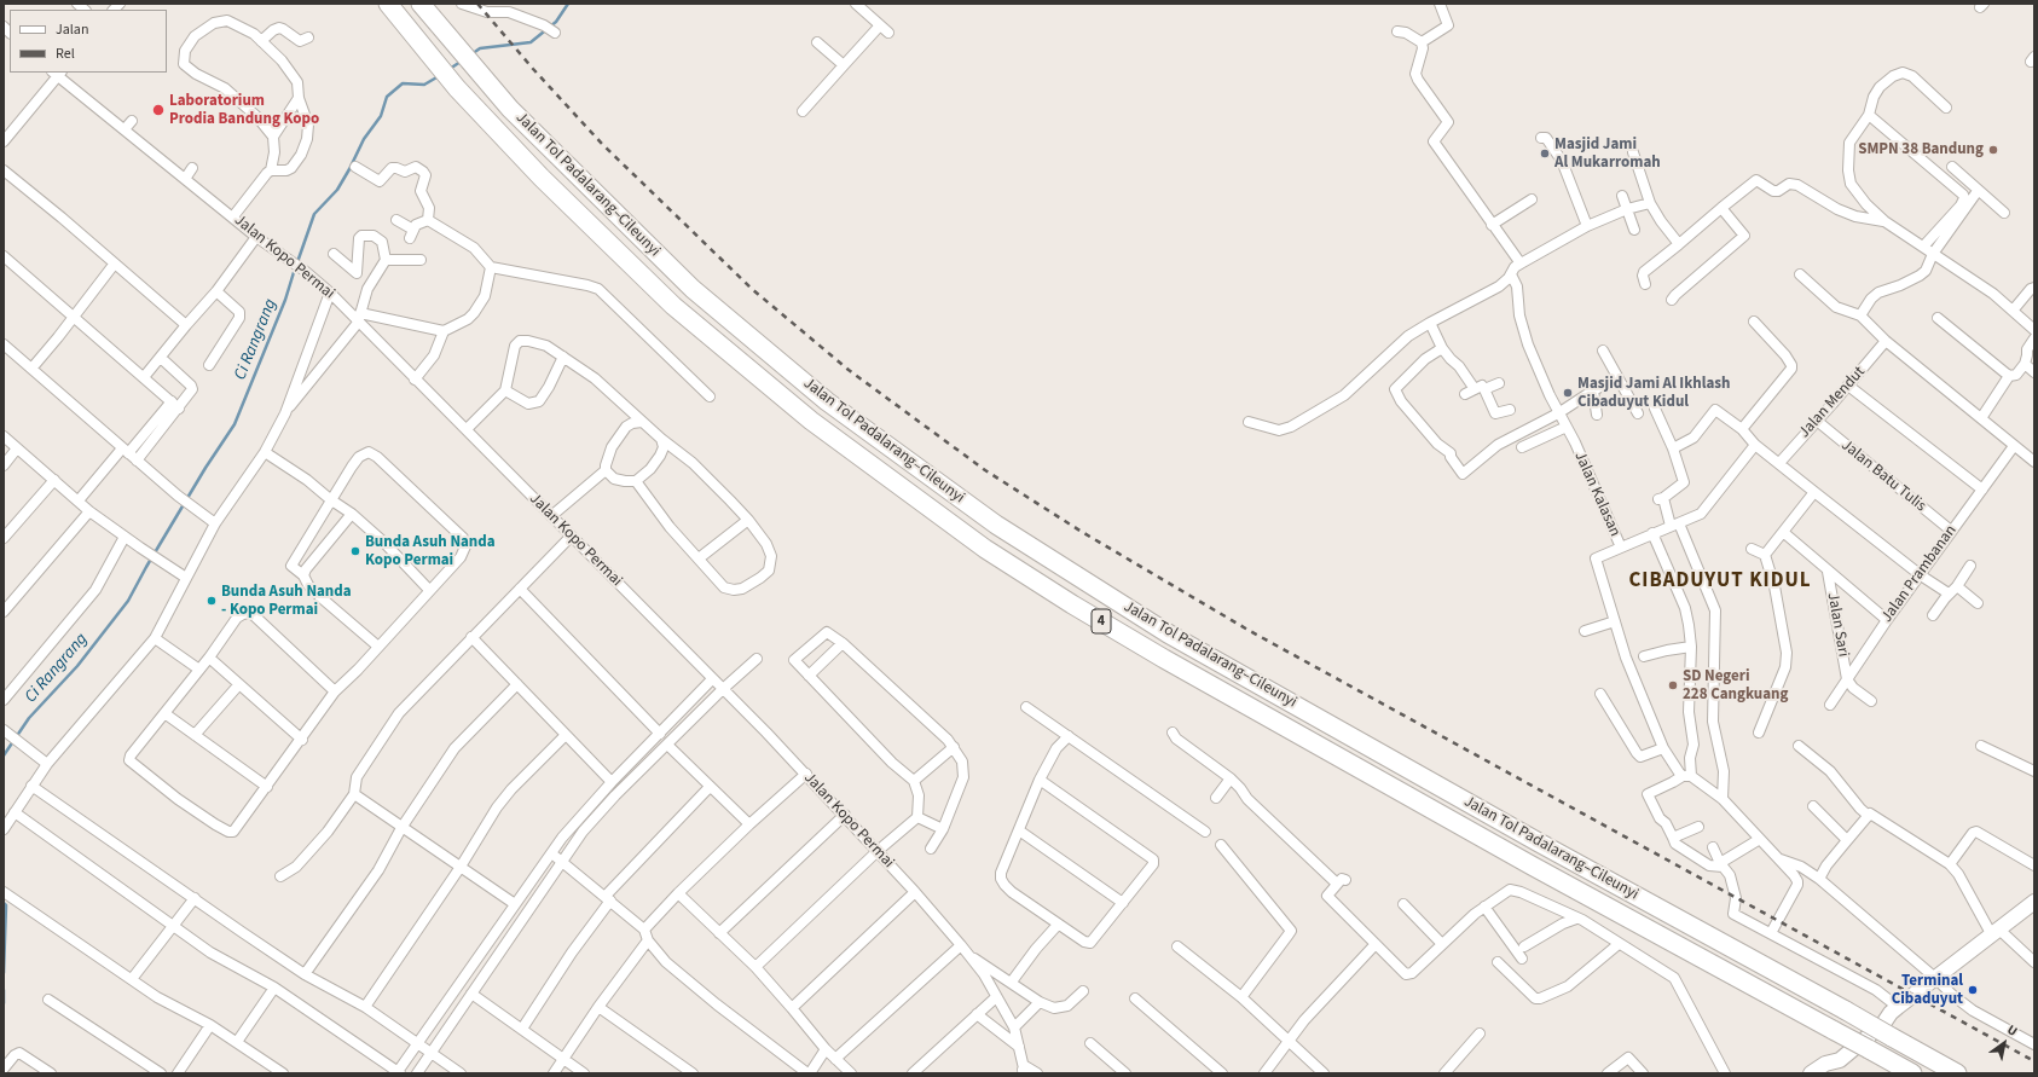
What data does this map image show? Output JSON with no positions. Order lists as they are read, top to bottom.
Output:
{
  "streets": {
    "highway": ["Jalan Tol Padalarang–Cileunyi", "4"],
    "street": [
      "Jalan Kopo Permai",
      "Jalan Mendut",
      "Jalan Batu Tulis",
      "Jalan Kalasan",
      "Jalan Prambanan",
      "Jalan Sari"
    ]
  },
  "crossings": [
    ["Jalan Mendut", "Jalan Batu Tulis"],
    ["Jalan Batu Tulis", "Jalan Prambanan"],
    ["Jalan Prambanan", "Jalan Sari"]
  ],
  "districts": ["CIBADUYUT KIDUL"],
  "water": ["Ci Rangrang"],
  "places": [
    "Laboratorium Prodia Bandung Kopo",
    "SMPN 38 Bandung",
    "Masjid Jami Al Mukarromah",
    "Masjid Jami Al Ikhlash Cibaduyut Kidul",
    "Bunda Asuh Nanda Kopo Permai",
    "Bunda Asuh Nanda - Kopo Permai",
    "SD Negeri 228 Cangkuang",
    "Terminal Cibaduyut"
  ],
  "legend": ["Jalan", "Rel"],
  "north": "top right"
}
